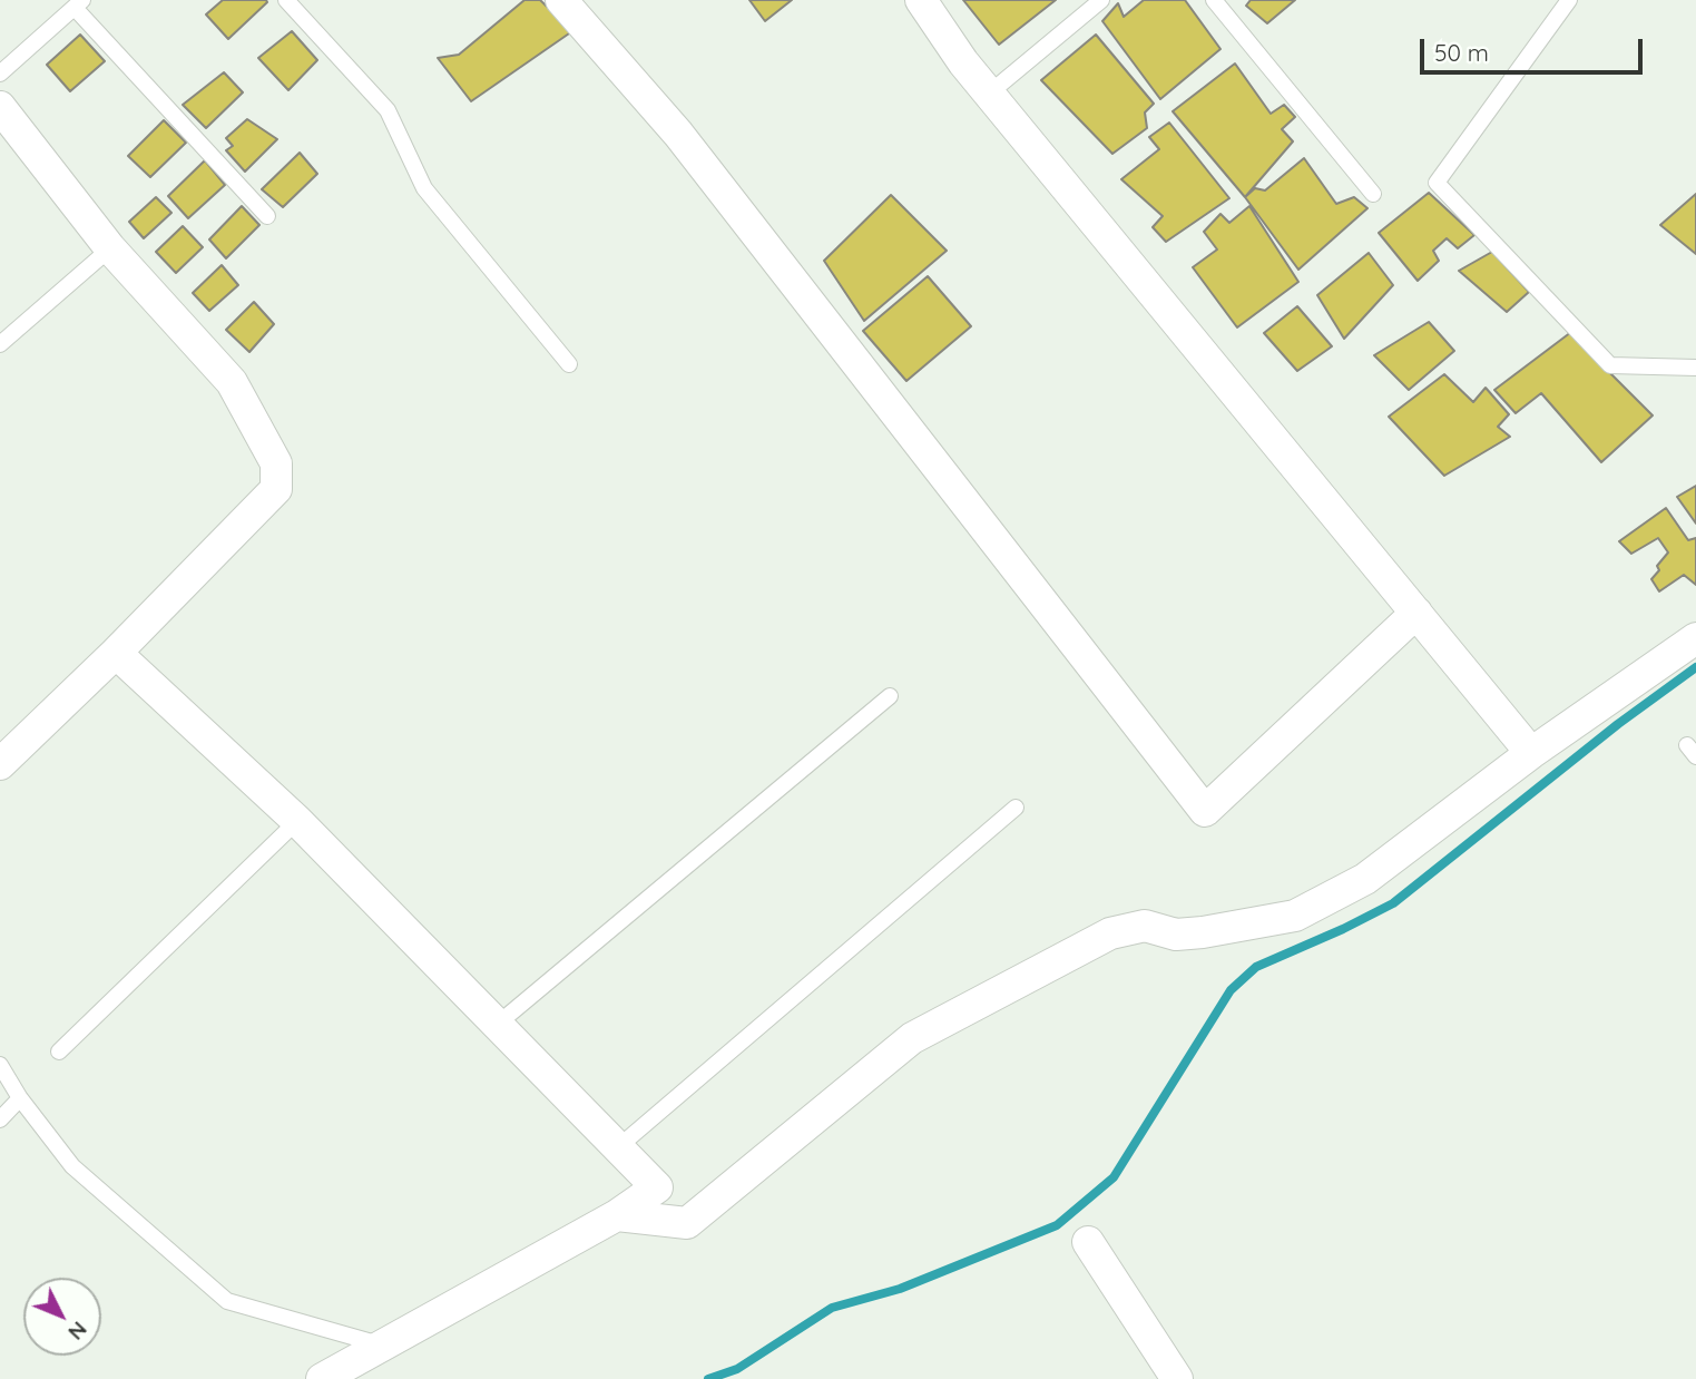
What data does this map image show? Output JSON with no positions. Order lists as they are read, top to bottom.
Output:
{
  "scale_bar": "50 m",
  "north": "bottom right"
}
